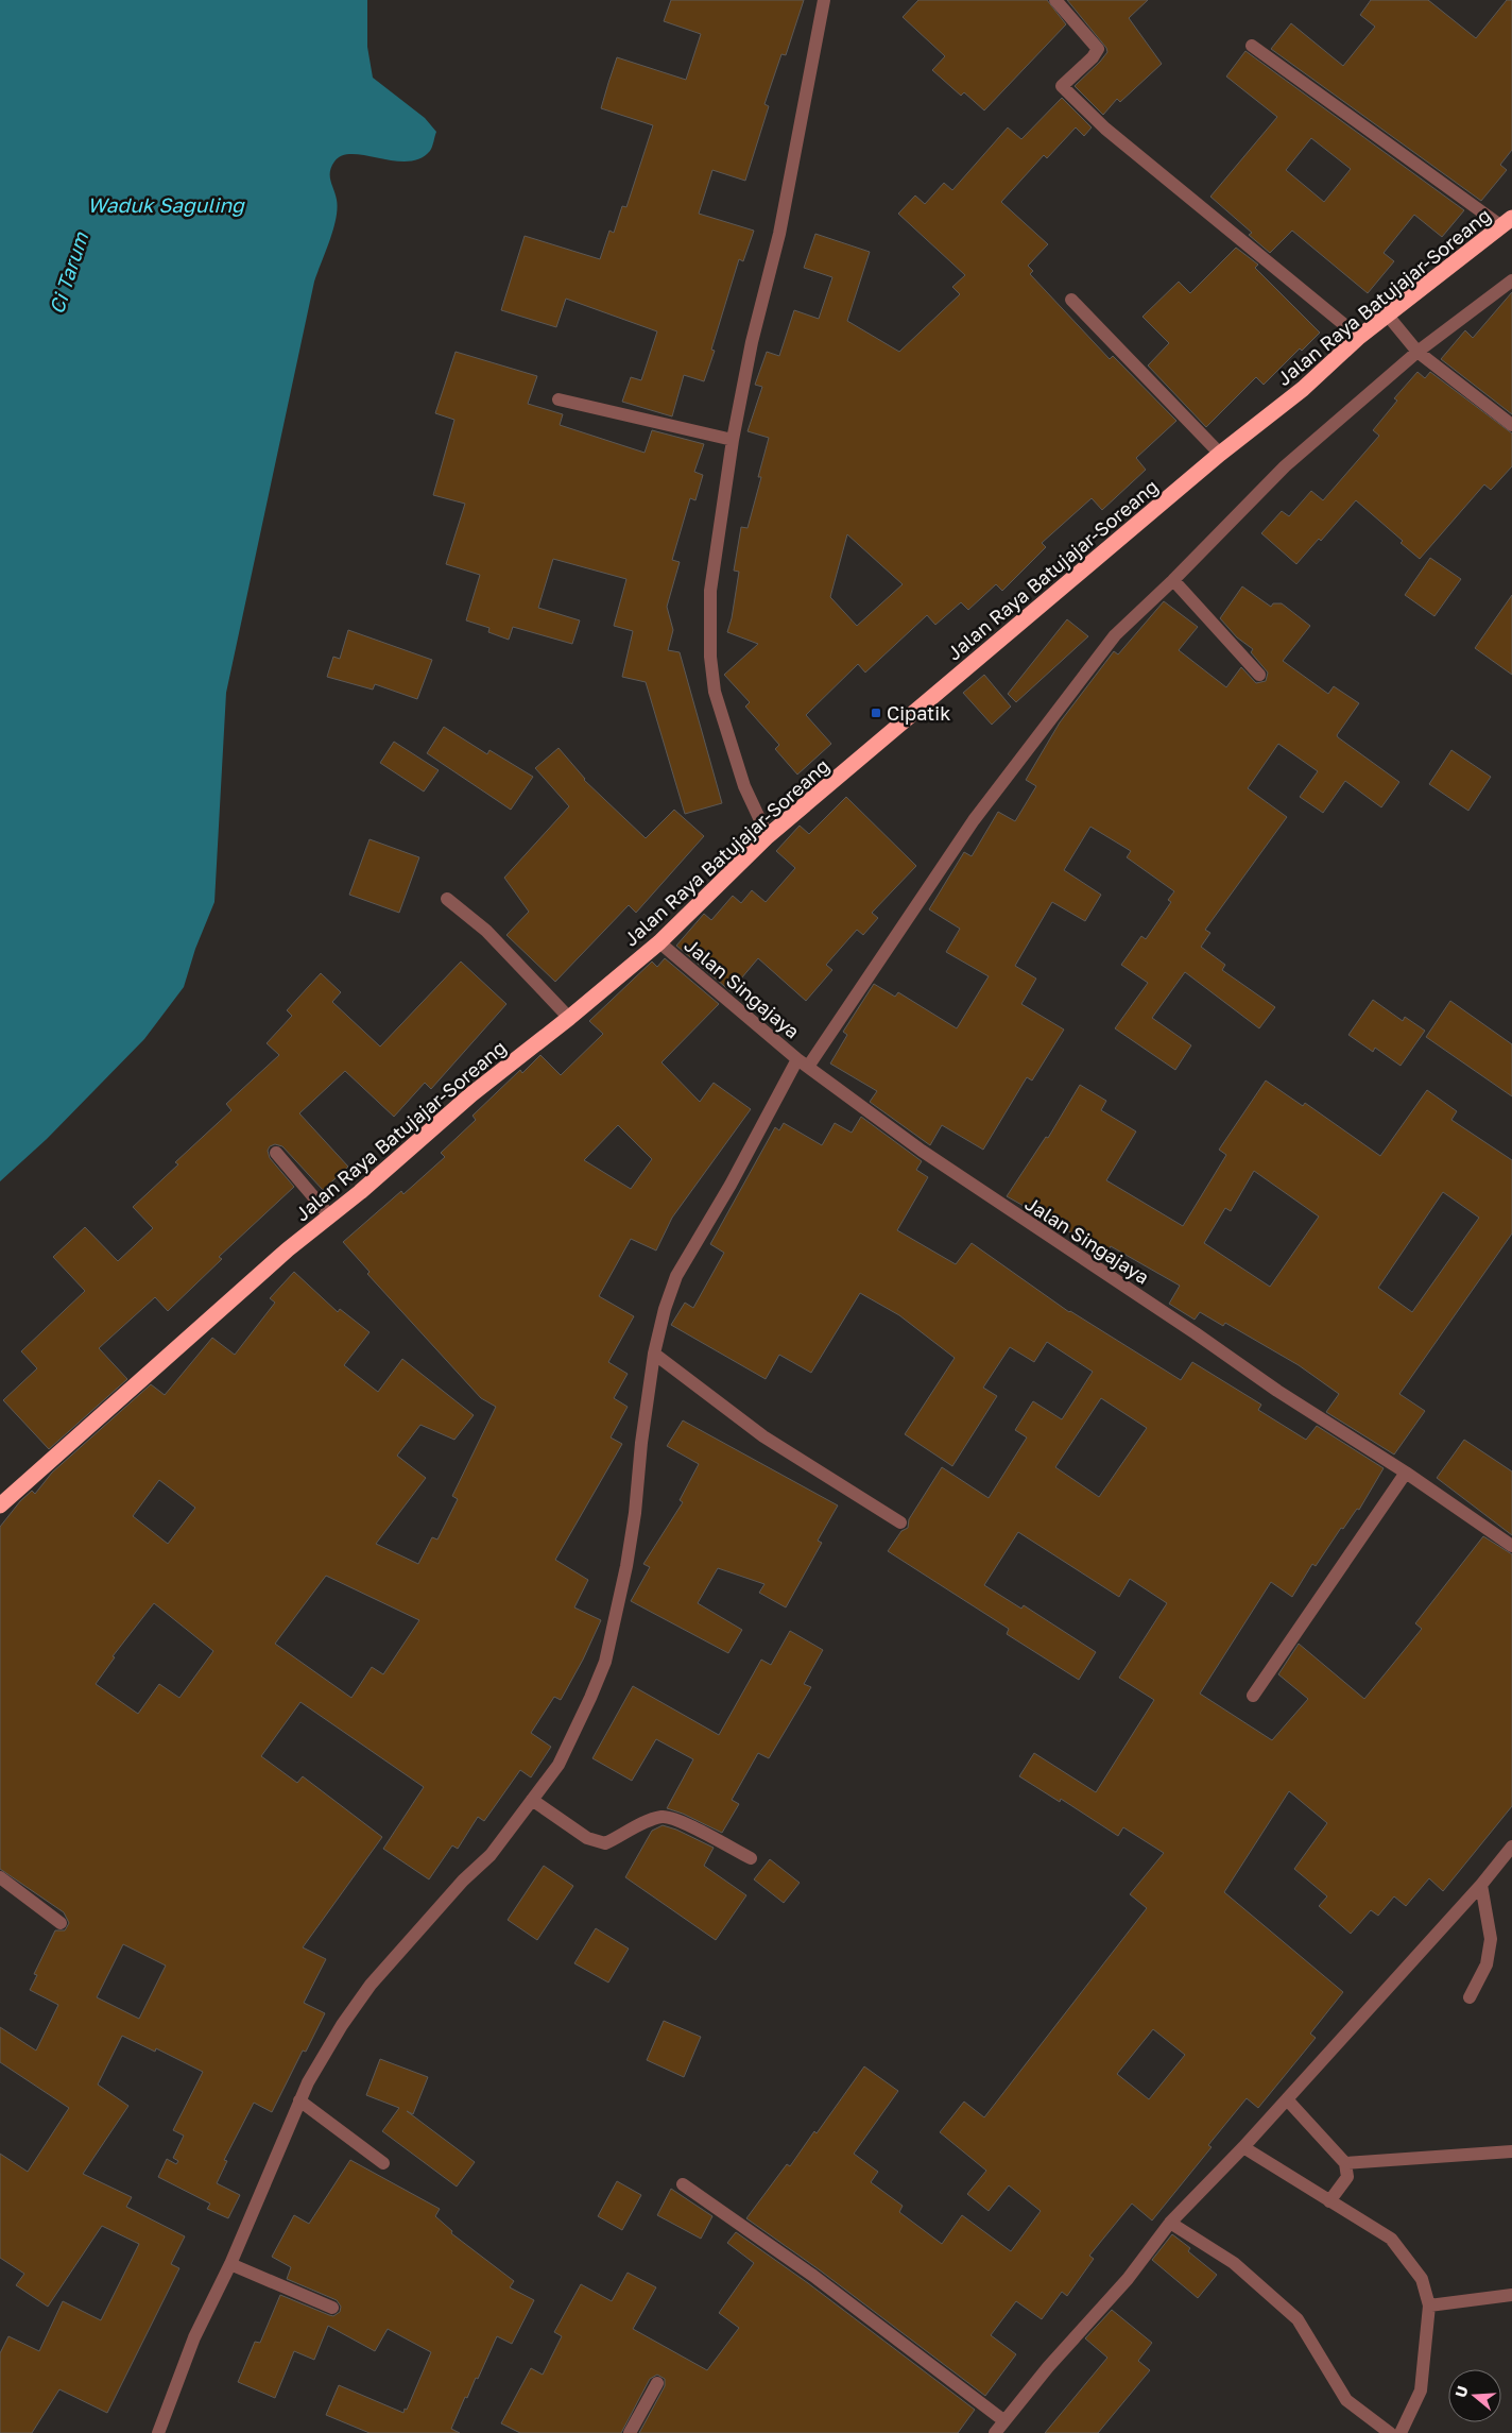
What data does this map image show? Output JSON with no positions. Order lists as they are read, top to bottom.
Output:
{
  "streets": {
    "highway": ["Jalan Raya Batujajar-Soreang"],
    "street": ["Jalan Singajaya"]
  },
  "crossings": [
    ["Jalan Raya Batujajar-Soreang", "Jalan Singajaya"]
  ],
  "water": ["Waduk Saguling", "Ci Tarum"],
  "places": {
    "transit": ["Cipatik"]
  },
  "north": "left"
}
